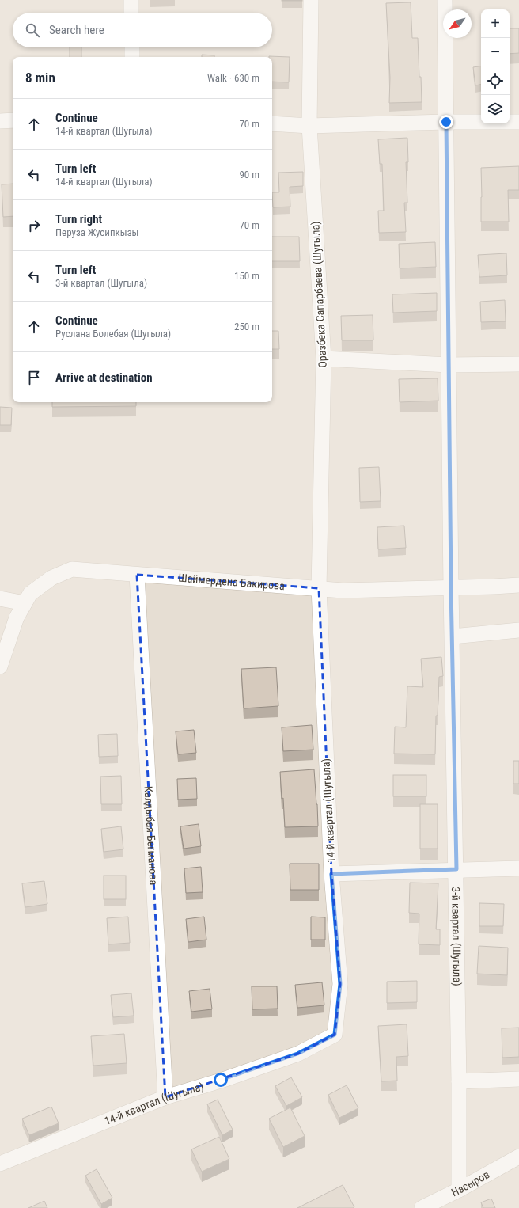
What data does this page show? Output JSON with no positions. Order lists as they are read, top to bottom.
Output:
{
  "streets": {
    "street": [
      "Оразбека Сапарбаева (Шугыла)",
      "Шаймердена Бакирова",
      "14-й квартал (Шугыла)",
      "Калдыбая Бегманова",
      "3-й квартал (Шугыла)",
      "Насыров"
    ]
  },
  "crossings": [
    ["Оразбека Сапарбаева (Шугыла)", "Шаймердена Бакирова"],
    ["Оразбека Сапарбаева (Шугыла)", "14-й квартал (Шугыла)"],
    ["Шаймердена Бакирова", "14-й квартал (Шугыла)"],
    ["Шаймердена Бакирова", "Калдыбая Бегманова"],
    ["Шаймердена Бакирова", "3-й квартал (Шугыла)"],
    ["14-й квартал (Шугыла)", "Калдыбая Бегманова"],
    ["3-й квартал (Шугыла)", "Насыров"]
  ],
  "north": "bottom left",
  "page": {
    "map_buttons": ["+", "−"],
    "search": "Search here",
    "heading": ["8 min", "Walk · 630 m"],
    "list": [
      ["Continue", "14-й квартал (Шугыла)", "70 m"],
      ["Turn left", "14-й квартал (Шугыла)", "90 m"],
      ["Turn right", "Перуза Жусипкызы", "70 m"],
      ["Turn left", "3-й квартал (Шугыла)", "150 m"],
      ["Continue", "Руслана Болебая (Шугыла)", "250 m"],
      "Arrive at destination"
    ]
  }
}
